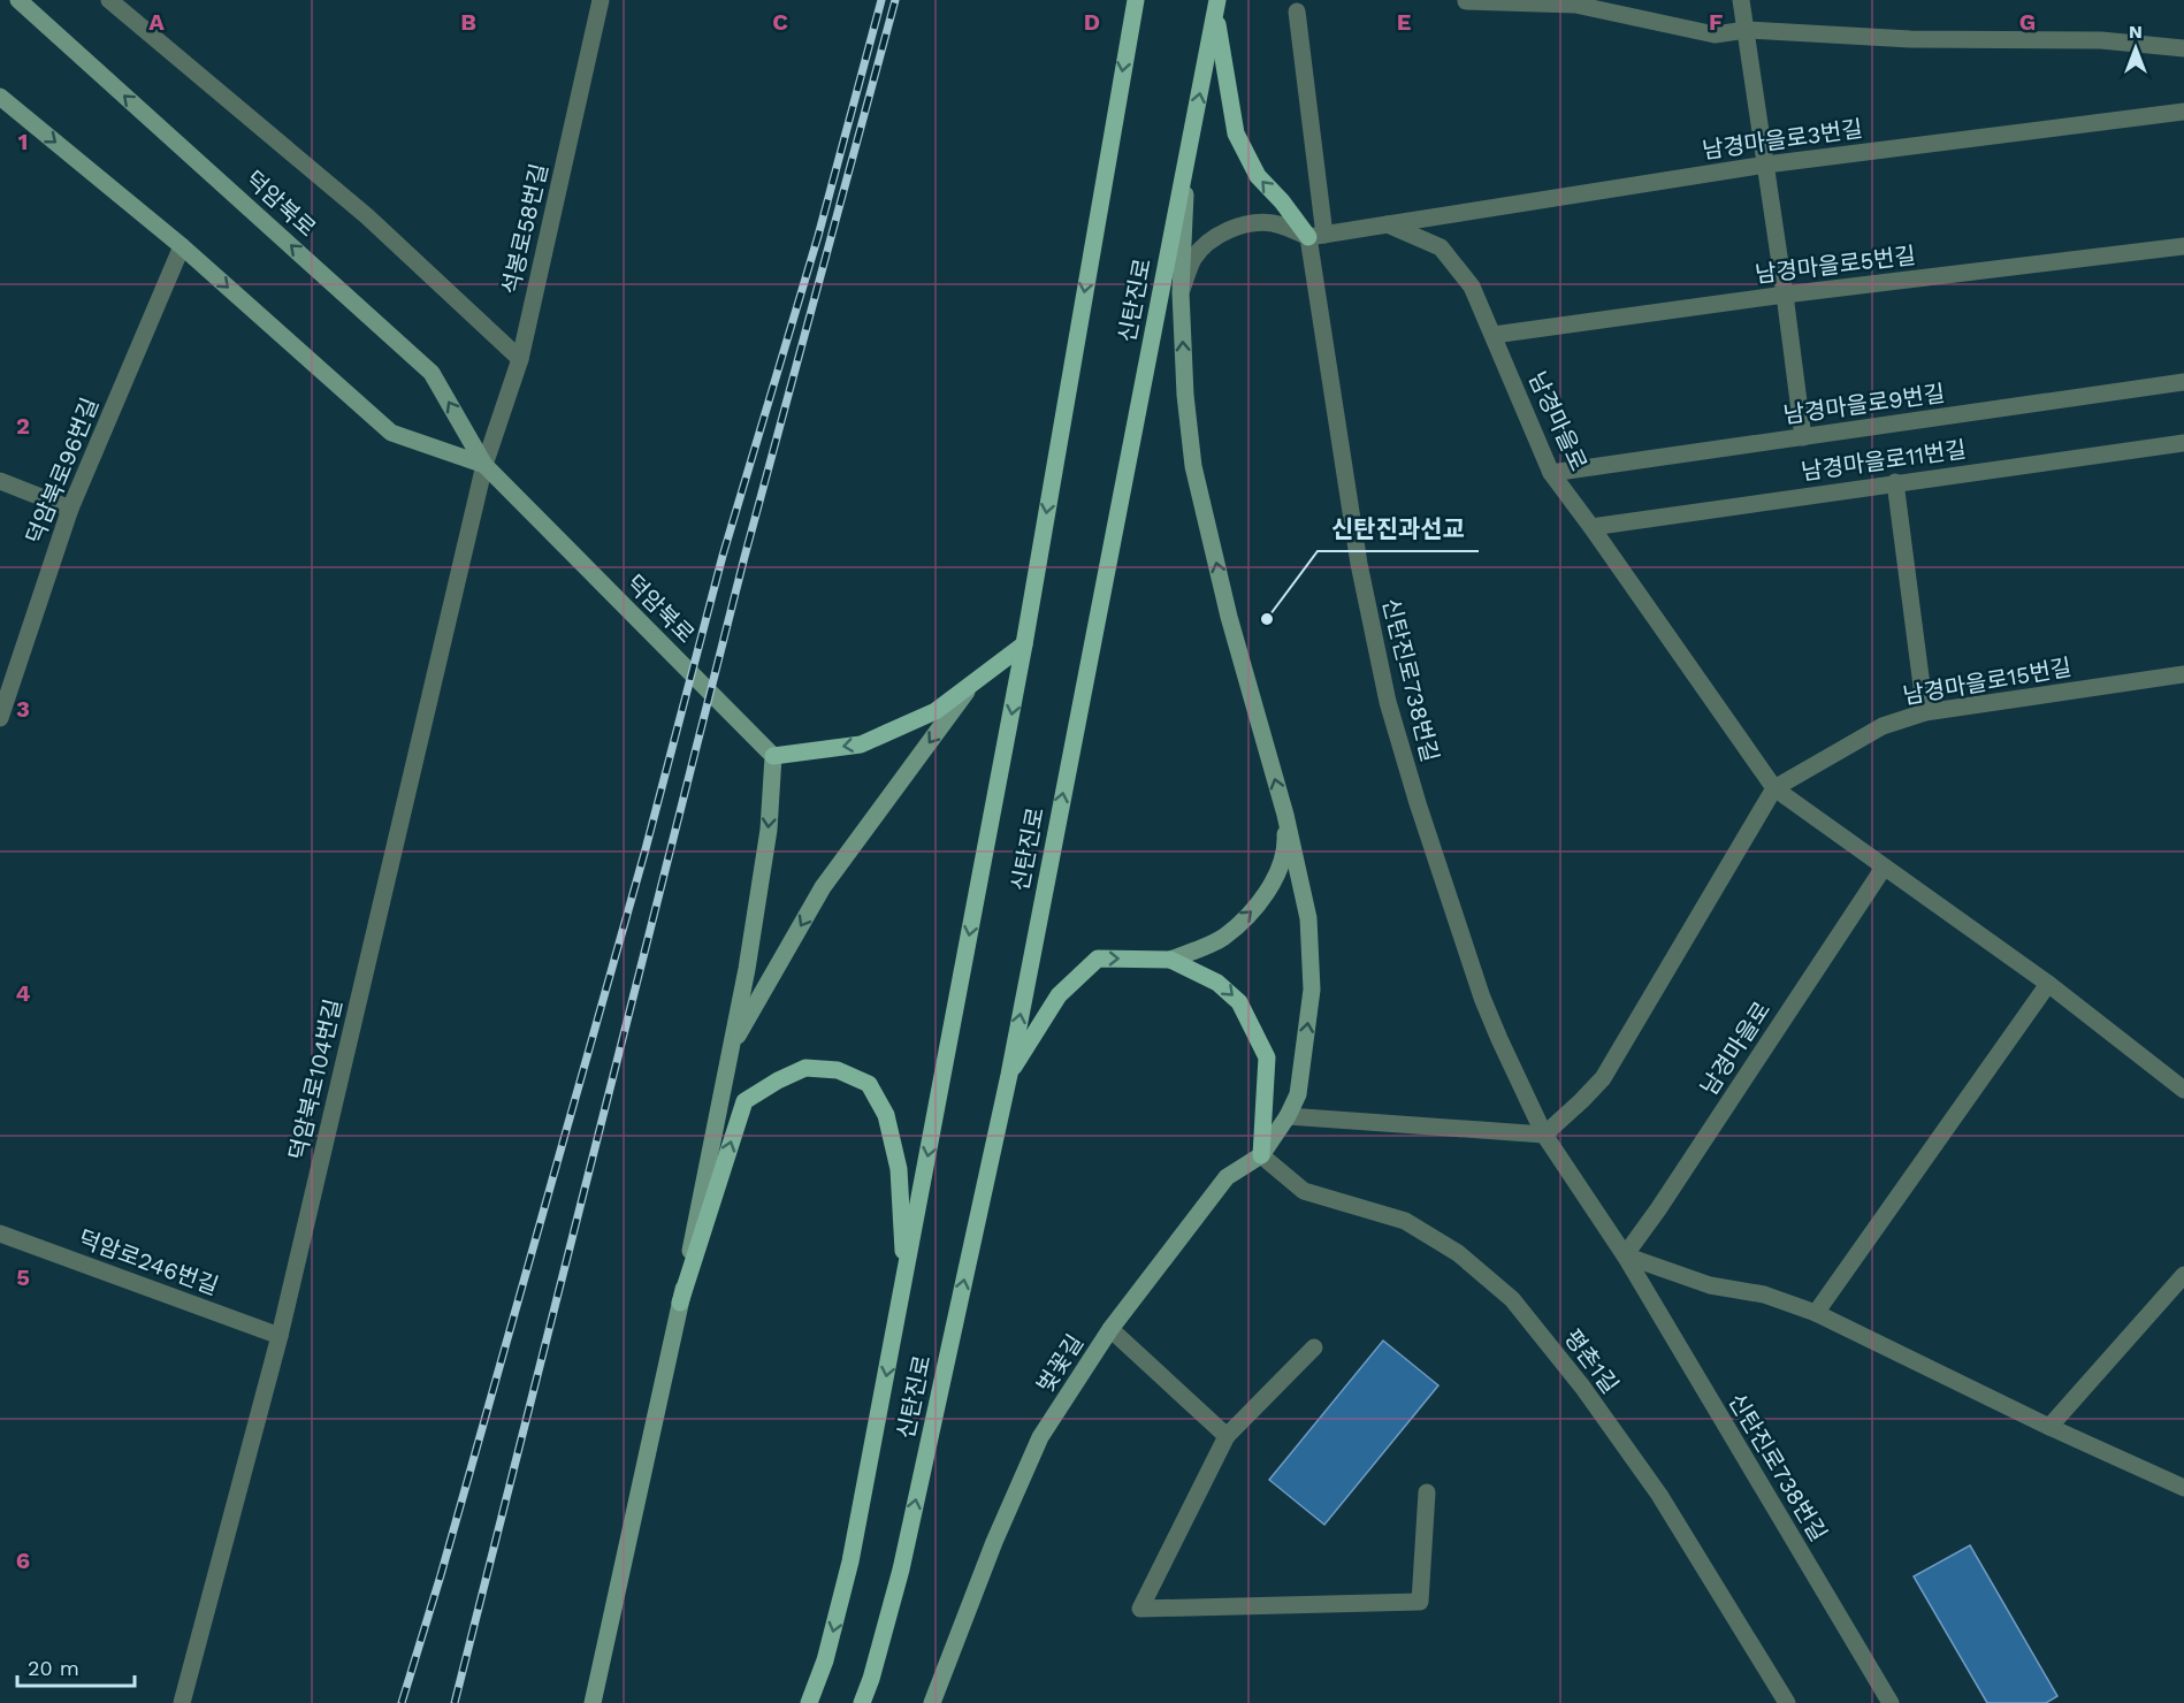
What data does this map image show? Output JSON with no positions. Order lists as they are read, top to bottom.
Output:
{
  "streets": {
    "main road": ["신탄진로"],
    "street": [
      "남경마을로3번길",
      "덕암북로",
      "석봉로58번길",
      "남경마을로5번길",
      "남경마을로9번길",
      "남경마을로",
      "남경마을로11번길",
      "덕암북로96번길",
      "신탄진로738번길",
      "남경마을로15번길",
      "덕암북로104번길",
      "덕암로246번길",
      "평촌1길",
      "벚꽃길"
    ]
  },
  "crossings": [
    ["남경마을로3번길", "남경마을로"],
    ["덕암북로", "석봉로58번길"],
    ["덕암북로", "덕암북로96번길"],
    ["덕암북로", "덕암북로104번길"],
    ["석봉로58번길", "덕암북로104번길"],
    ["남경마을로5번길", "남경마을로"],
    ["남경마을로9번길", "남경마을로"],
    ["남경마을로", "남경마을로11번길"],
    ["남경마을로", "신탄진로738번길"],
    ["남경마을로", "남경마을로15번길"],
    ["덕암북로104번길", "덕암로246번길"],
    ["평촌1길", "벚꽃길"]
  ],
  "places": ["신탄진과선교"],
  "scale_bar": "20 m",
  "north": "top",
  "grid": {
    "columns": [
      "A",
      "B",
      "C",
      "D",
      "E",
      "F",
      "G"
    ],
    "rows": [
      "1",
      "2",
      "3",
      "4",
      "5",
      "6"
    ]
  }
}
